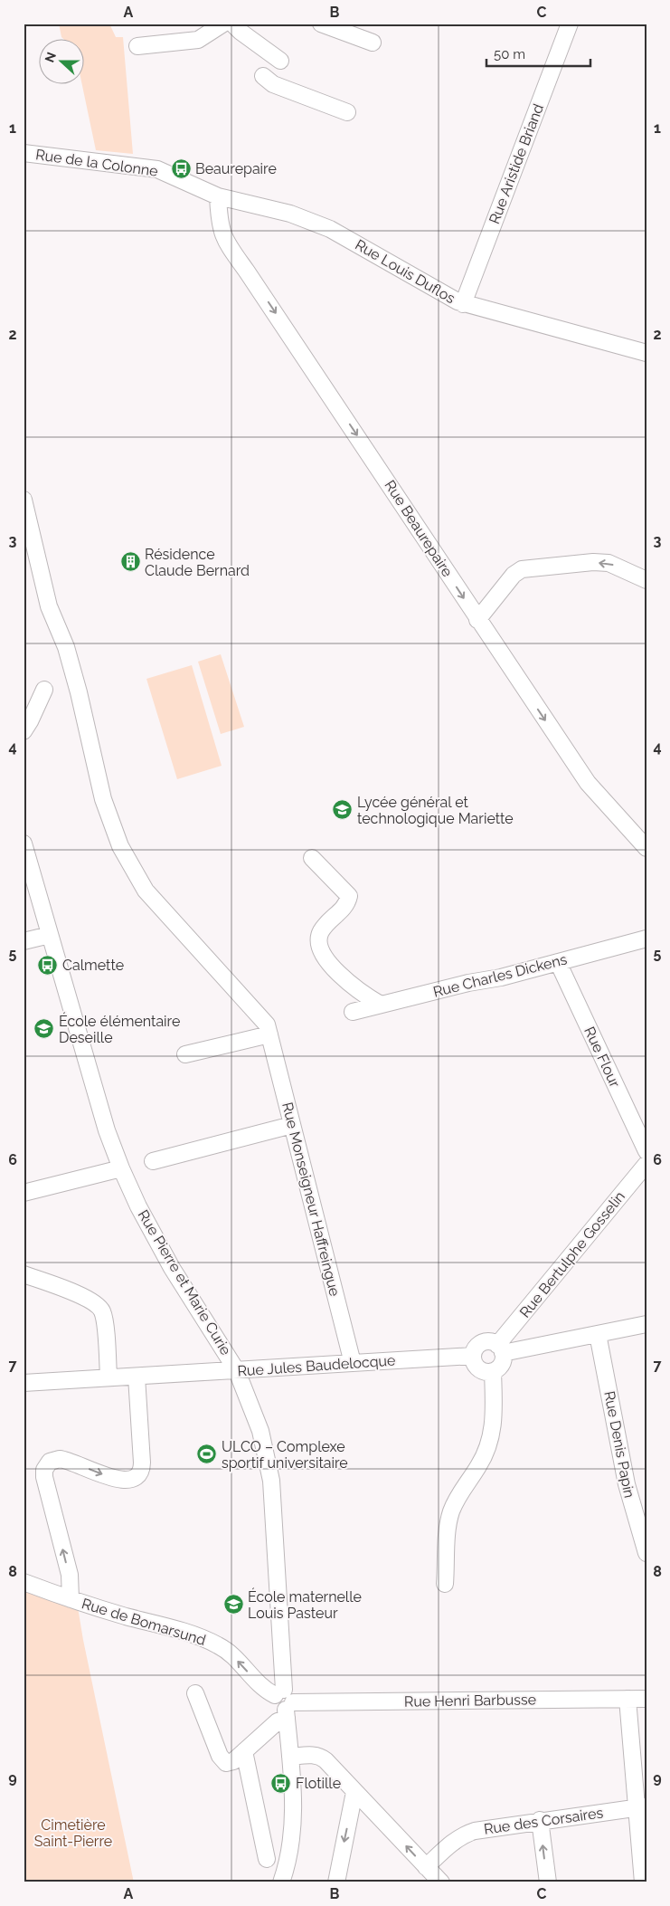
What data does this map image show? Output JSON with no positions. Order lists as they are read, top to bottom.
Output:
{
  "streets": {
    "street": [
      "Rue de la Colonne",
      "Rue Aristide Briand",
      "Rue Louis Duflos",
      "Rue Beaurepaire",
      "Rue Charles Dickens",
      "Rue Flour",
      "Rue Monseigneur Haffreingue",
      "Rue Bertulphe Gosselin",
      "Rue Pierre et Marie Curie",
      "Rue Jules Baudelocque",
      "Rue Denis Papin",
      "Rue de Bomarsund",
      "Rue Henri Barbusse",
      "Rue des Corsaires"
    ]
  },
  "crossings": [
    ["Rue de la Colonne", "Rue Louis Duflos"],
    ["Rue de la Colonne", "Rue Beaurepaire"],
    ["Rue Aristide Briand", "Rue Louis Duflos"],
    ["Rue Louis Duflos", "Rue Beaurepaire"],
    ["Rue Charles Dickens", "Rue Flour"],
    ["Rue Monseigneur Haffreingue", "Rue Jules Baudelocque"],
    ["Rue Bertulphe Gosselin", "Rue Jules Baudelocque"],
    ["Rue Pierre et Marie Curie", "Rue Jules Baudelocque"],
    ["Rue Pierre et Marie Curie", "Rue de Bomarsund"],
    ["Rue Pierre et Marie Curie", "Rue Henri Barbusse"],
    ["Rue de Bomarsund", "Rue Henri Barbusse"]
  ],
  "one_way": ["Rue Beaurepaire", "Rue de Bomarsund"],
  "parks": ["Cimetière Saint-Pierre"],
  "places": {
    "bus stop": ["Beaurepaire", "Calmette", "Flotille"],
    "building": ["Résidence Claude Bernard"],
    "school or university": ["Lycée général et technologique Mariette", "École élémentaire Deseille", "École maternelle Louis Pasteur"],
    "sports": ["ULCO – Complexe sportif universitaire"]
  },
  "scale_bar": "50 m",
  "north": "left",
  "grid": {
    "columns": ["A", "B", "C"],
    "rows": [
      "1",
      "2",
      "3",
      "4",
      "5",
      "6",
      "7",
      "8",
      "9"
    ]
  }
}
